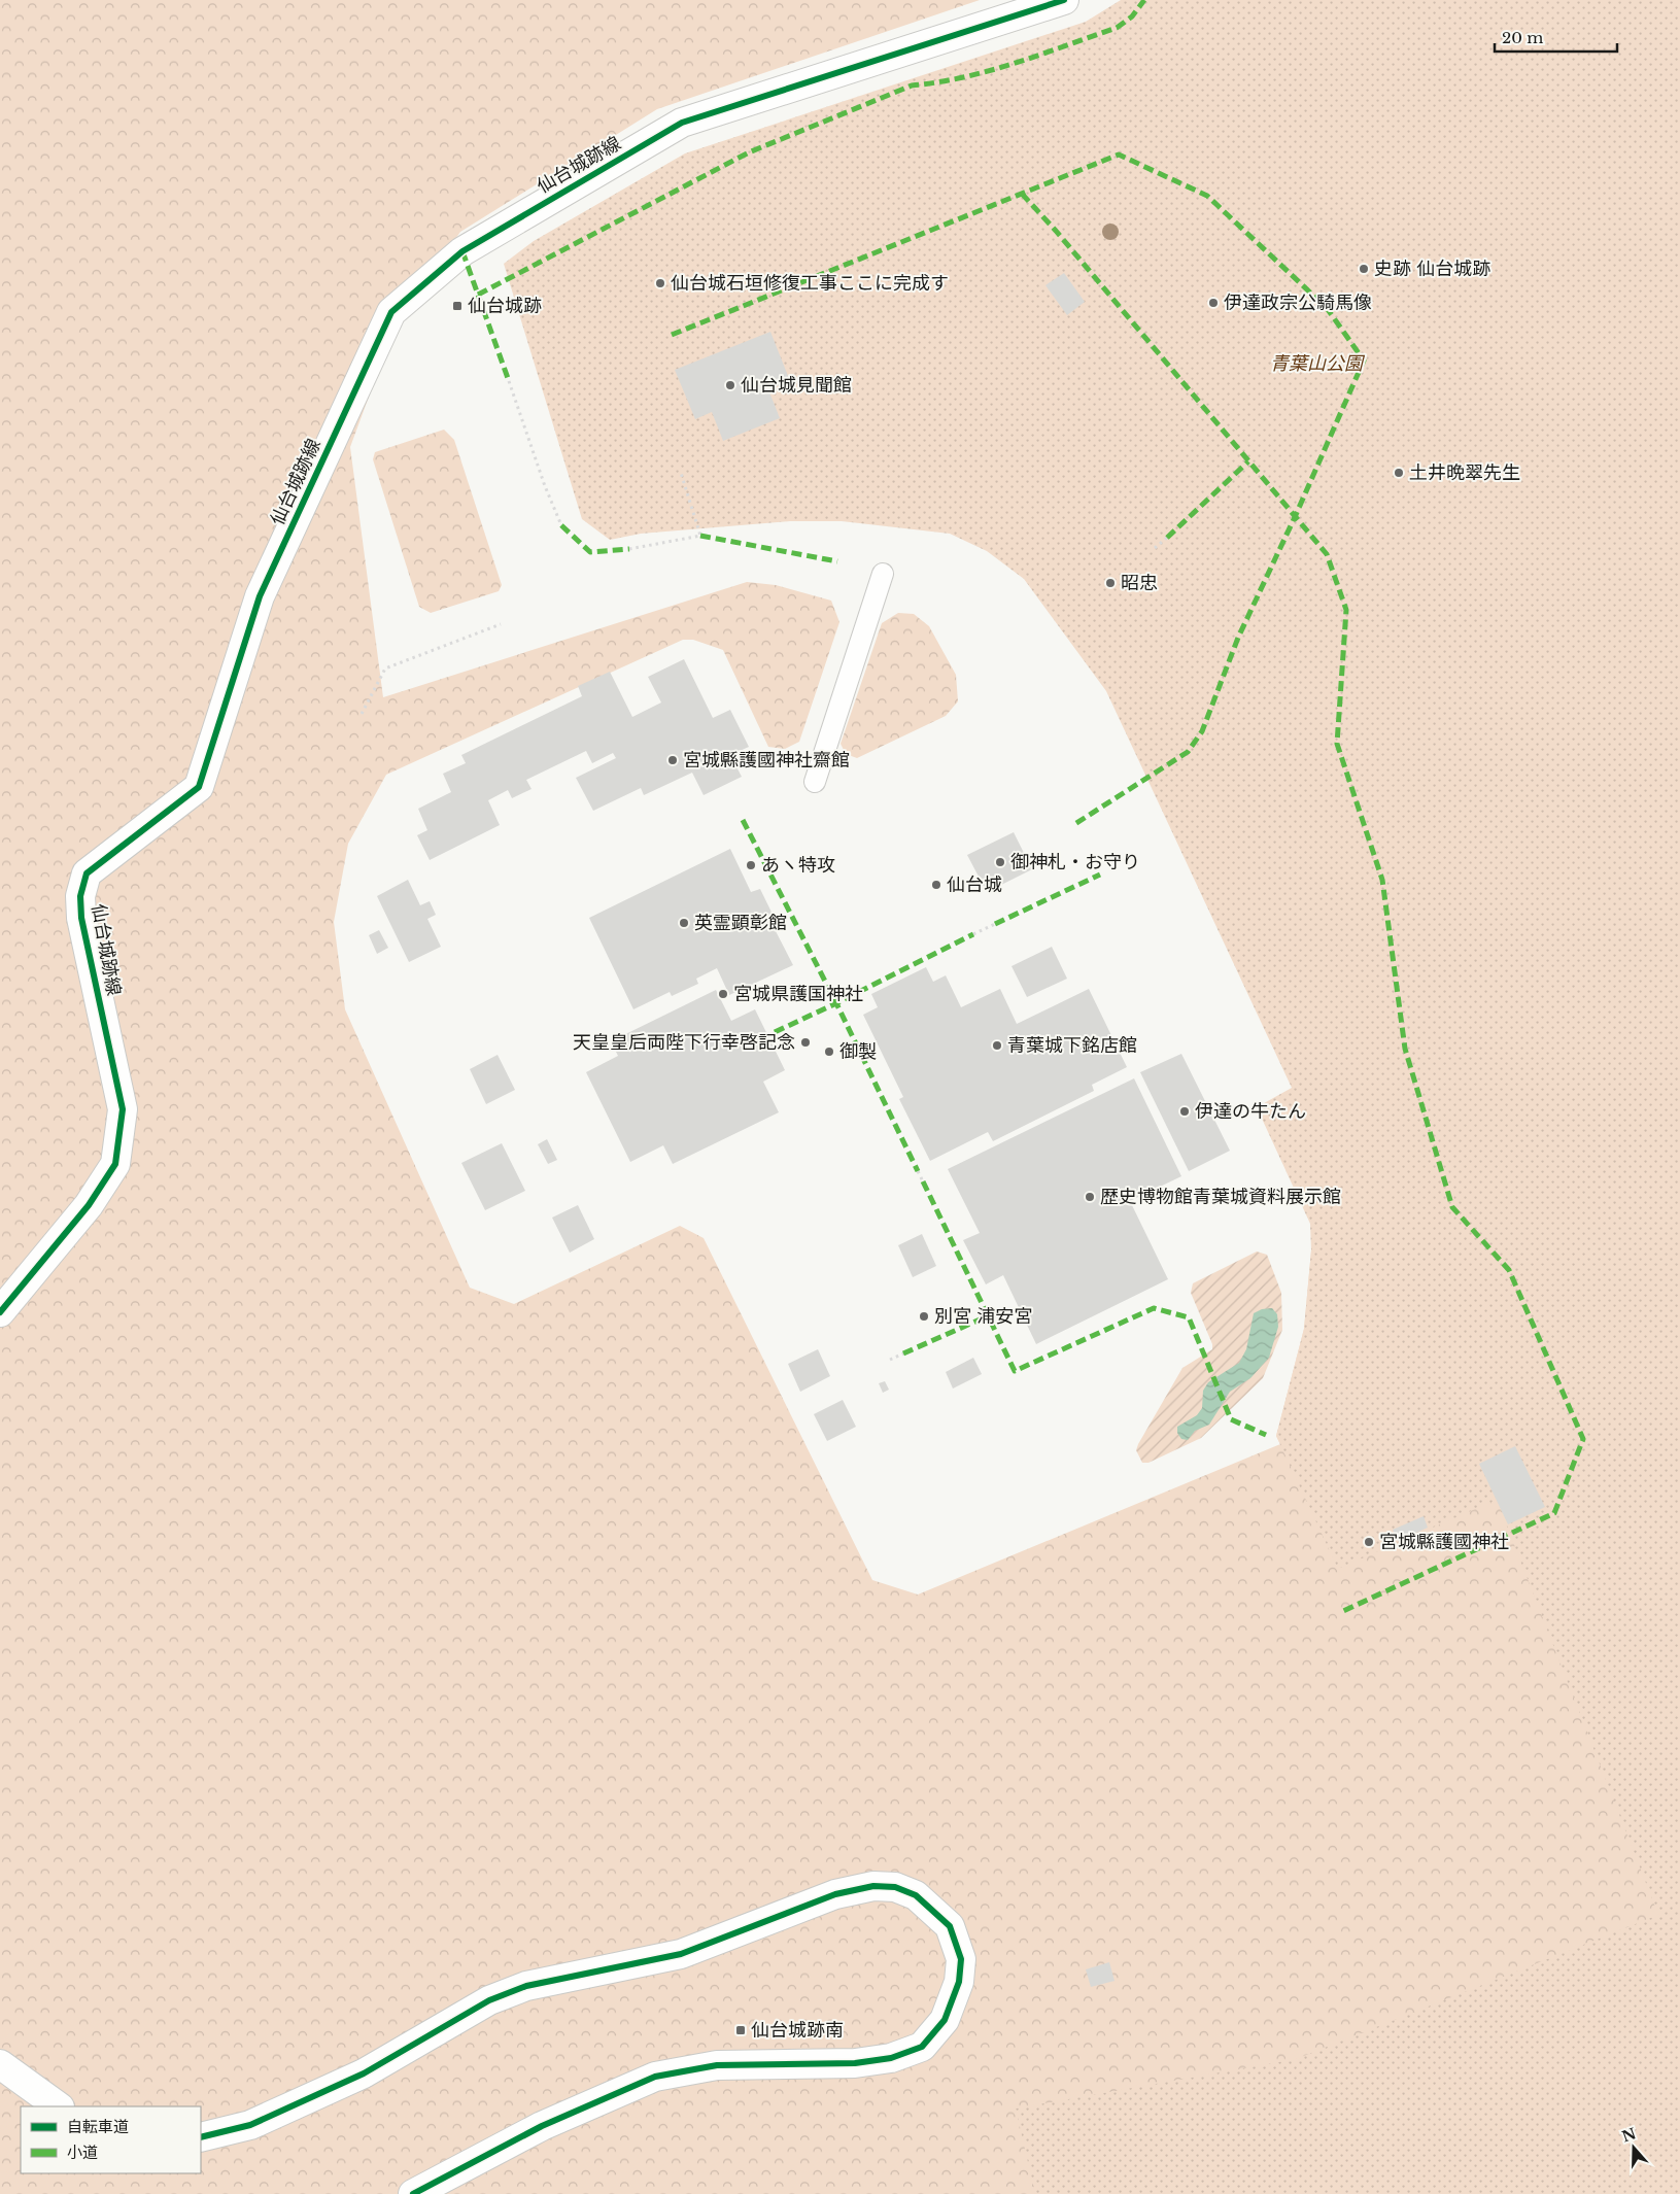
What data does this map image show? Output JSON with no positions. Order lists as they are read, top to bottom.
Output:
{
  "streets": {
    "street": ["仙台城跡線"]
  },
  "parks": ["青葉山公園"],
  "places": {
    "other": [
      "史跡 仙台城跡",
      "仙台城石垣修復工事ここに完成す",
      "伊達政宗公騎馬像",
      "仙台城見聞館",
      "土井晩翠先生",
      "昭忠",
      "宮城縣護國神社齋館",
      "御神札・お守り",
      "あヽ特攻",
      "仙台城",
      "英霊顕彰館",
      "宮城県護国神社",
      "天皇皇后両陛下行幸啓記念",
      "青葉城下銘店館",
      "御製",
      "伊達の牛たん",
      "歴史博物館青葉城資料展示館",
      "別宮 浦安宮",
      "宮城縣護國神社"
    ],
    "transit": ["仙台城跡", "仙台城跡南"]
  },
  "legend": ["自転車道", "小道"],
  "scale_bar": "20 m",
  "north": "top"
}
